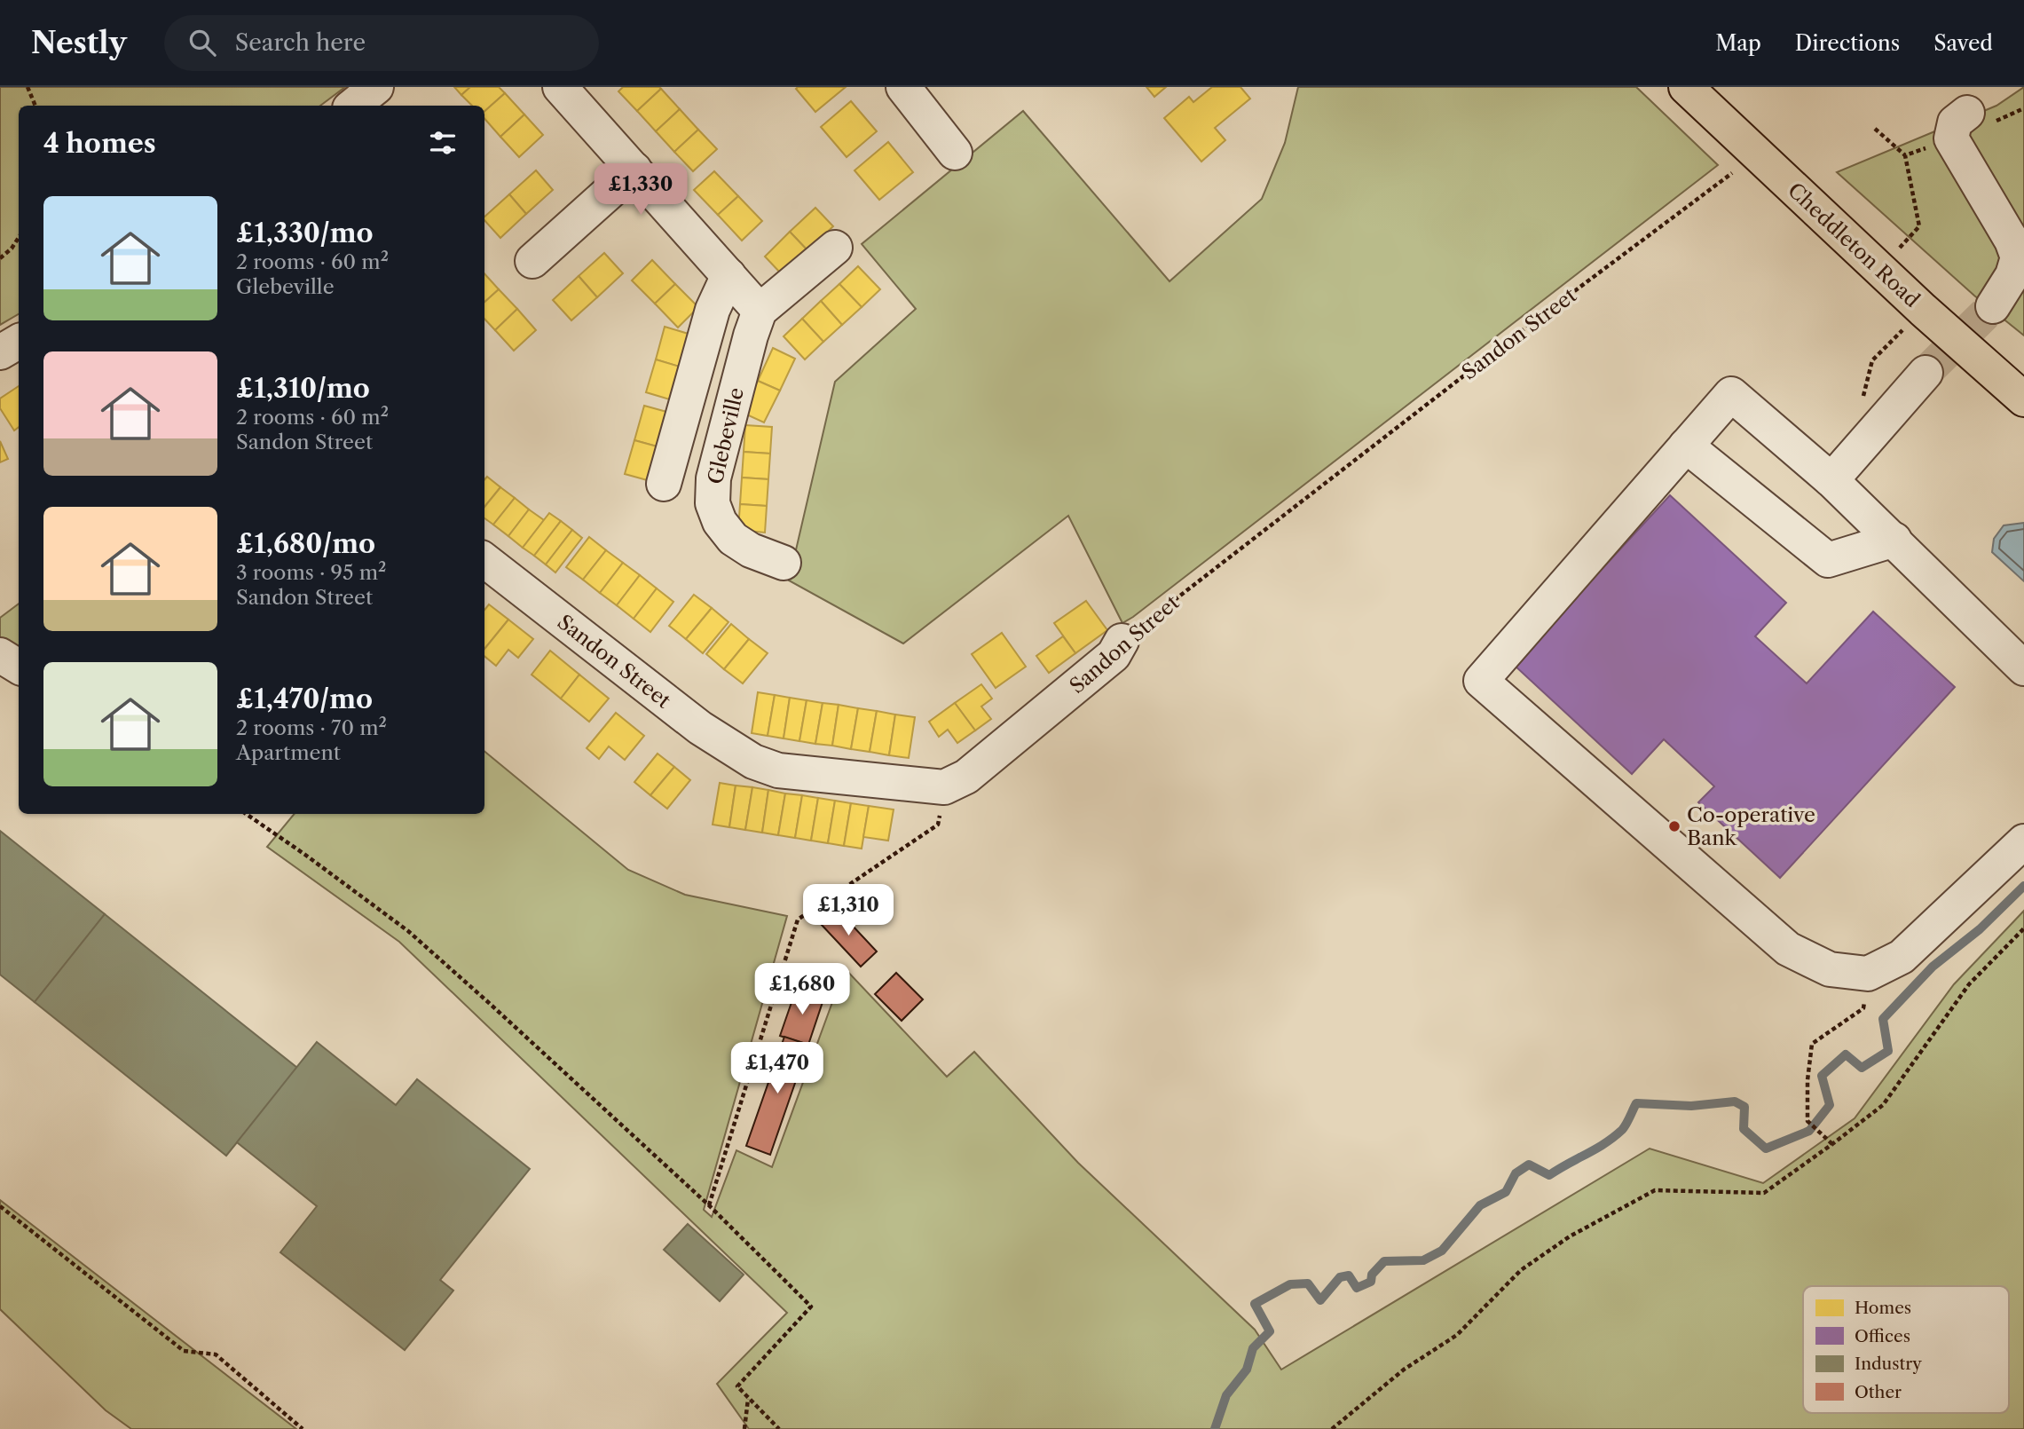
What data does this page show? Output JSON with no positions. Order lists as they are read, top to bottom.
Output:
{
  "streets": {
    "highway": ["Cheddleton Road"],
    "street": ["Sandon Street", "Glebeville"]
  },
  "crossings": [
    ["Cheddleton Road", "Sandon Street"]
  ],
  "places": ["Co-operative Bank"],
  "legend": [
    "Homes",
    "Offices",
    "Industry",
    "Other"
  ],
  "page": {
    "header": "Nestly",
    "search": "Search here",
    "nav": ["Map", "Directions", "Saved"],
    "heading": "4 homes",
    "price": [
      "£1,330",
      "£1,310",
      "£1,680",
      "£1,470"
    ],
    "list": [
      {
        "name": "£1,330/mo",
        "note": "2 rooms · 60 m² · Glebeville"
      },
      {
        "name": "£1,310/mo",
        "note": "2 rooms · 60 m² · Sandon Street"
      },
      {
        "name": "£1,680/mo",
        "note": "3 rooms · 95 m² · Sandon Street"
      },
      {
        "name": "£1,470/mo",
        "note": "2 rooms · 70 m² · Apartment"
      }
    ]
  }
}
